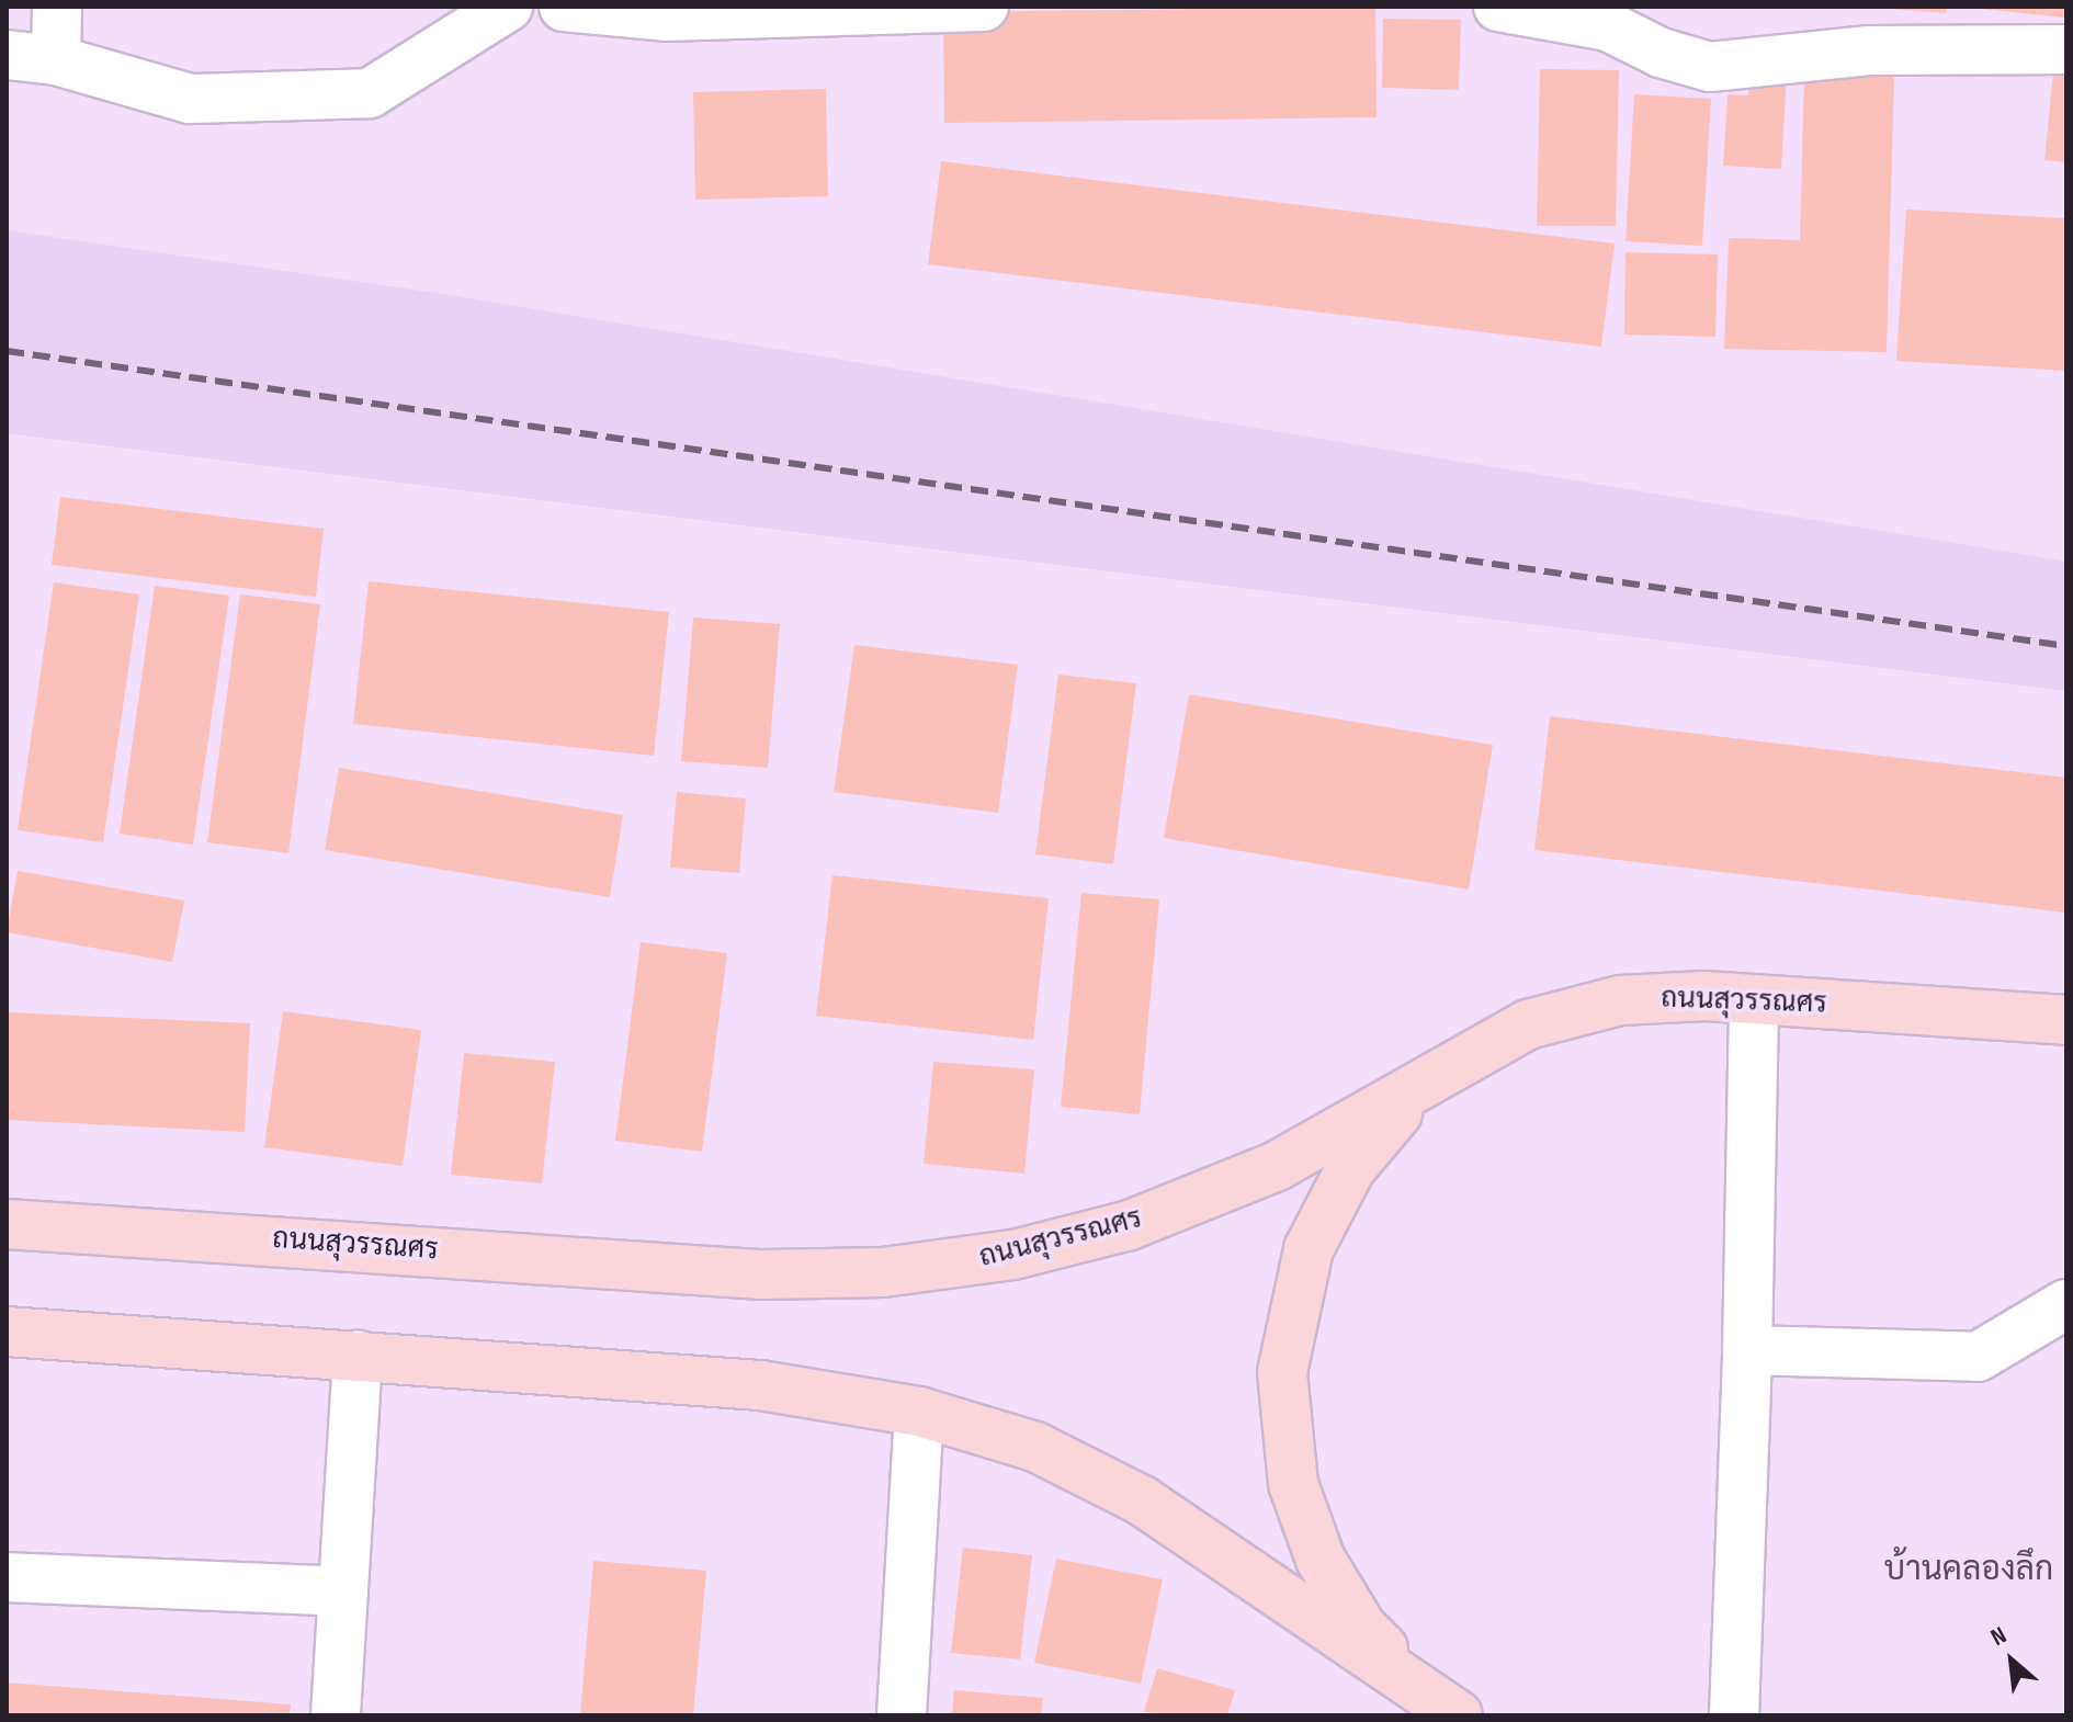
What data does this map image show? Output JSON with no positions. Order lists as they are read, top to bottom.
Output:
{
  "streets": {
    "main road": ["ถนนสุวรรณศร"]
  },
  "districts": ["บ้านคลองลึก"],
  "north": "top left"
}
